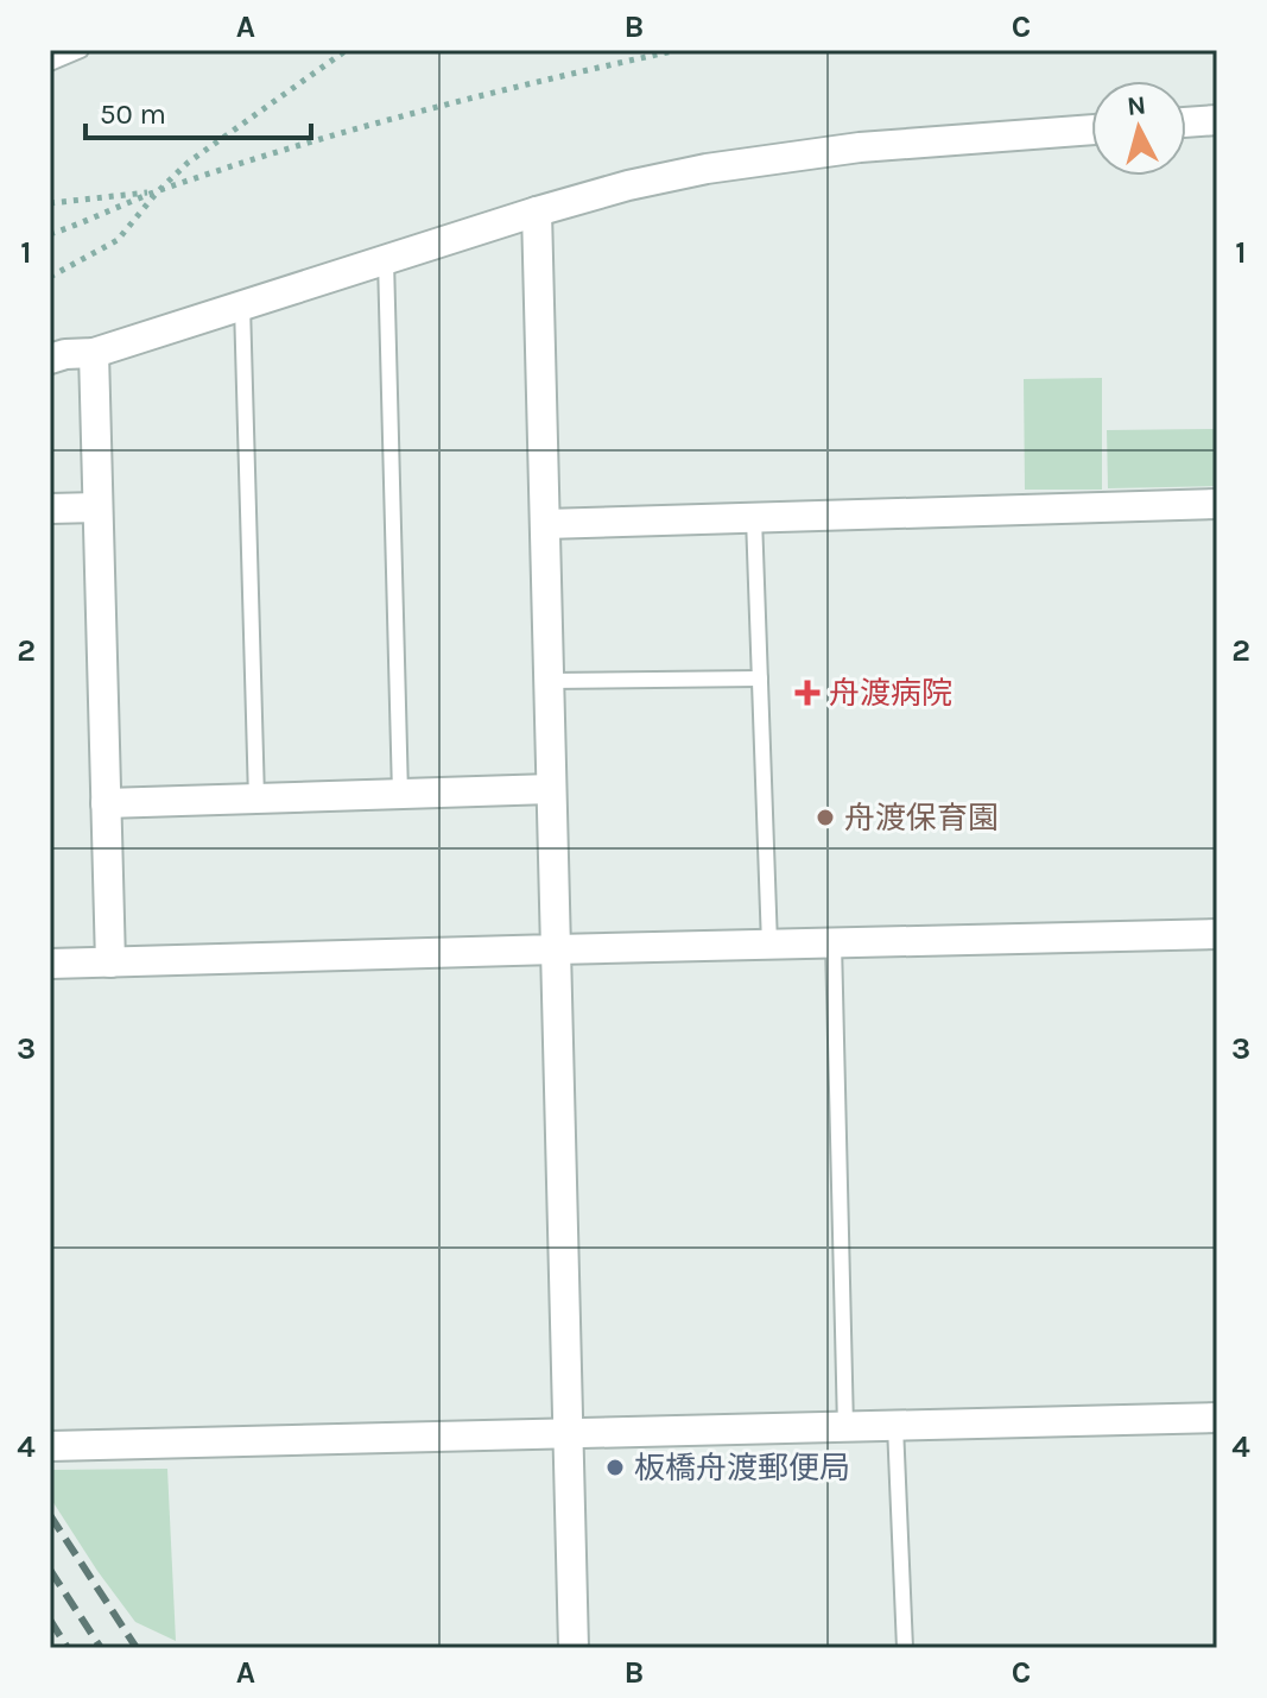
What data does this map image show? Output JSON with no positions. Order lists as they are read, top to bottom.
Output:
{
  "places": {
    "health": ["舟渡病院"],
    "other": ["舟渡保育園", "板橋舟渡郵便局"]
  },
  "scale_bar": "50 m",
  "north": "top",
  "grid": {
    "columns": ["A", "B", "C"],
    "rows": [
      "1",
      "2",
      "3",
      "4"
    ]
  }
}
